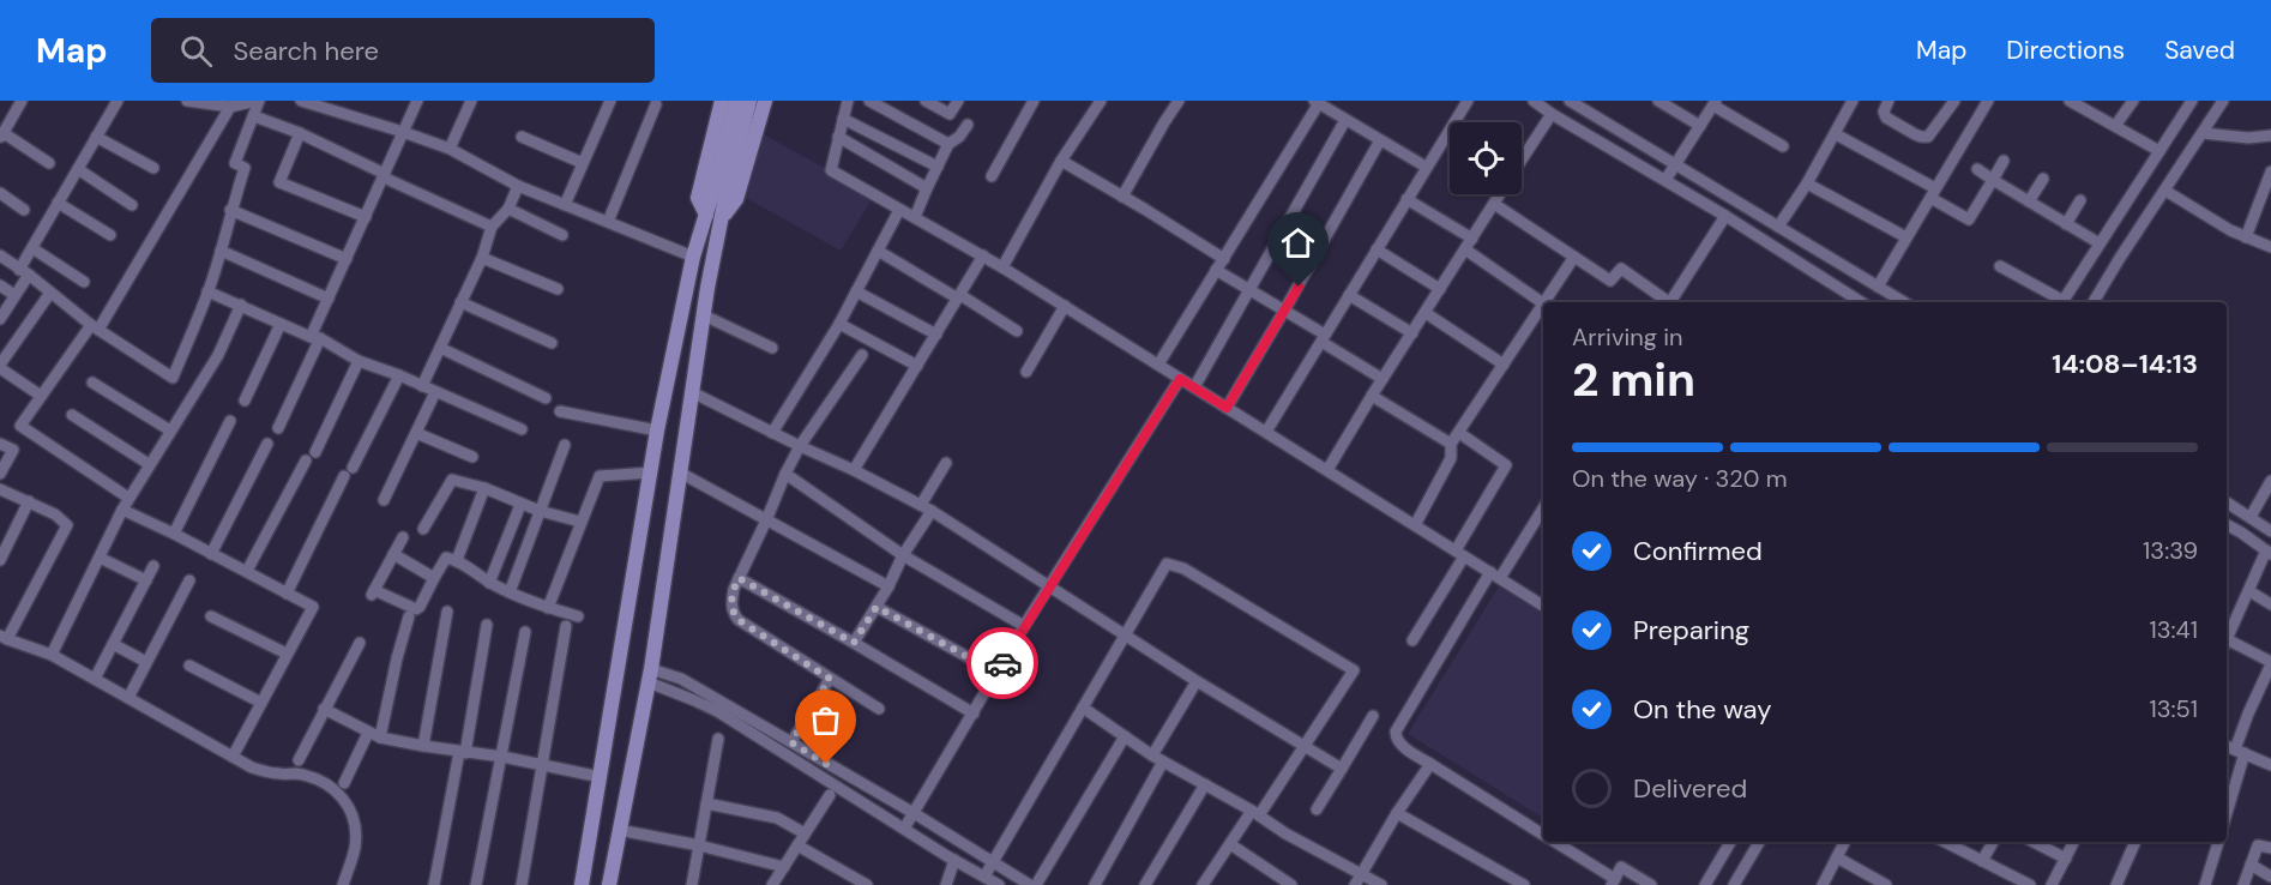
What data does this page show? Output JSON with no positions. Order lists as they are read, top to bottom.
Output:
{
  "page": {
    "header": "Map",
    "search": "Search here",
    "nav": ["Map", "Directions", "Saved"],
    "heading": ["2 min", "Arriving in", "14:08–14:13"],
    "bar": "On the way · 320 m",
    "list": [
      ["Confirmed", "13:39"],
      ["Preparing", "13:41"],
      ["On the way", "13:51"],
      "Delivered"
    ]
  }
}
